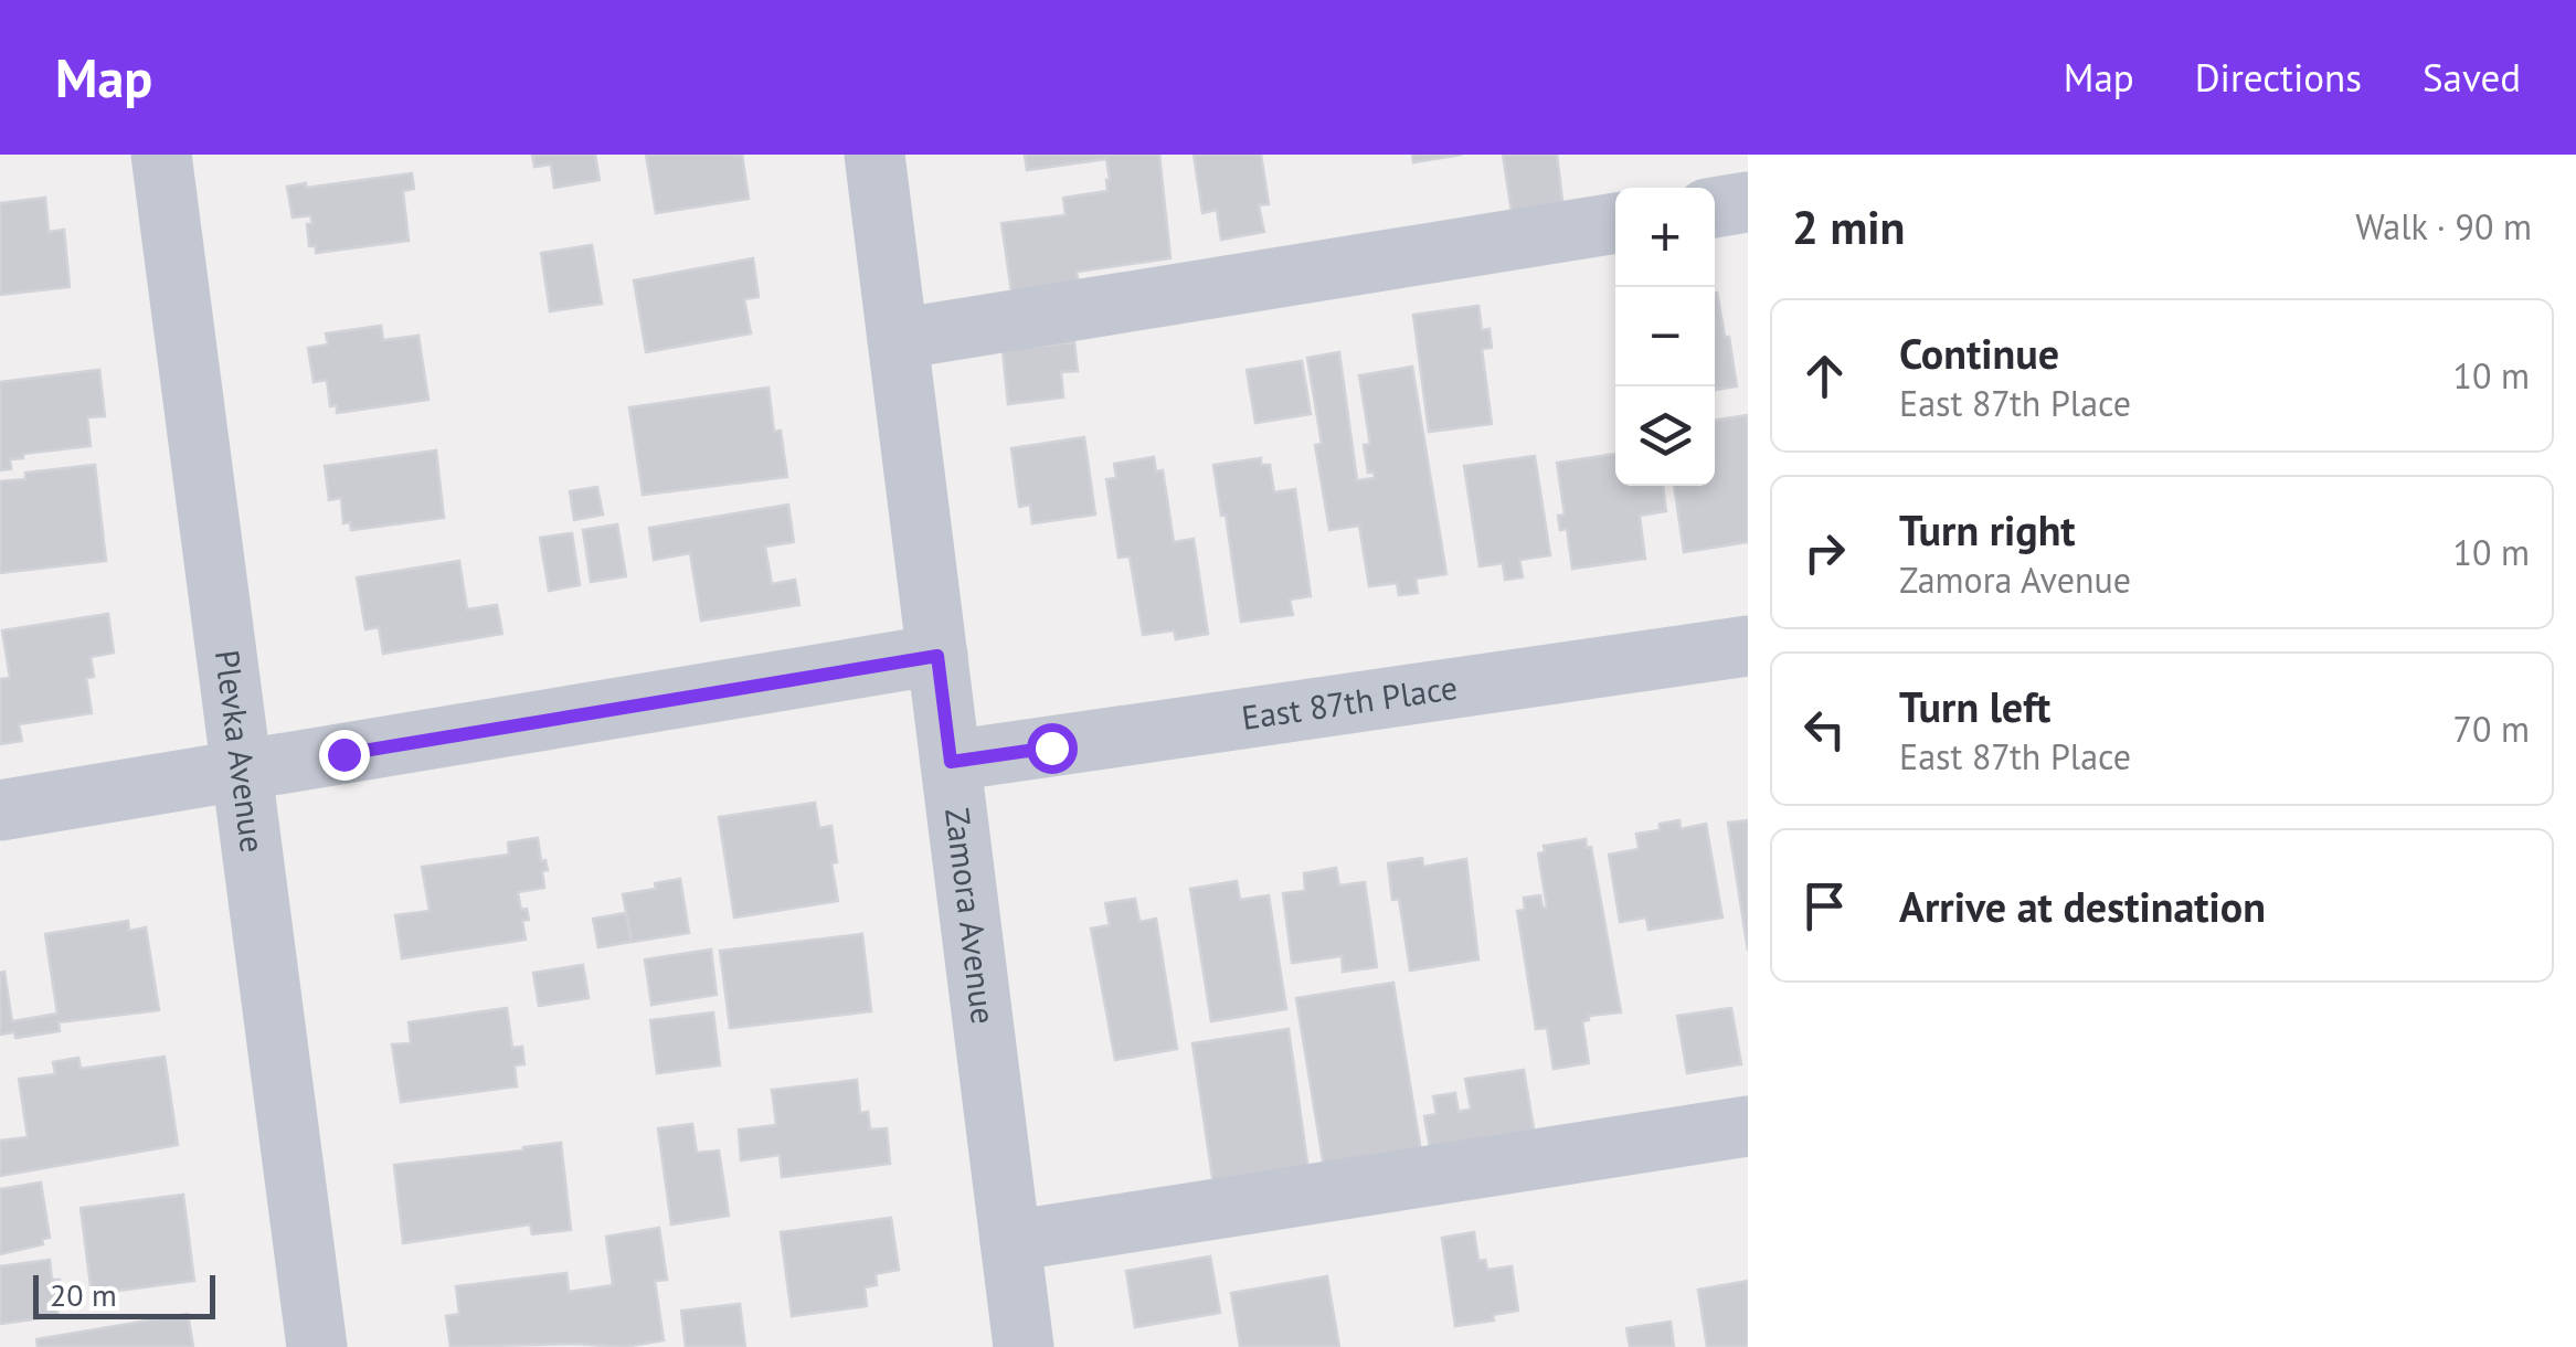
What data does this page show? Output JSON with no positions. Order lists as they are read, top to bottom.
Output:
{
  "streets": {
    "street": ["East 87th Place", "Plevka Avenue", "Zamora Avenue"]
  },
  "crossings": [
    ["East 87th Place", "Zamora Avenue"]
  ],
  "scale_bar": "20 m",
  "page": {
    "header": "Map",
    "nav": ["Map", "Directions", "Saved"],
    "heading": ["2 min", "Walk · 90 m"],
    "map_buttons": ["+", "−"],
    "list": [
      ["Continue", "East 87th Place", "10 m"],
      ["Turn right", "Zamora Avenue", "10 m"],
      ["Turn left", "East 87th Place", "70 m"],
      "Arrive at destination"
    ],
    "scale": "20 m"
  }
}
